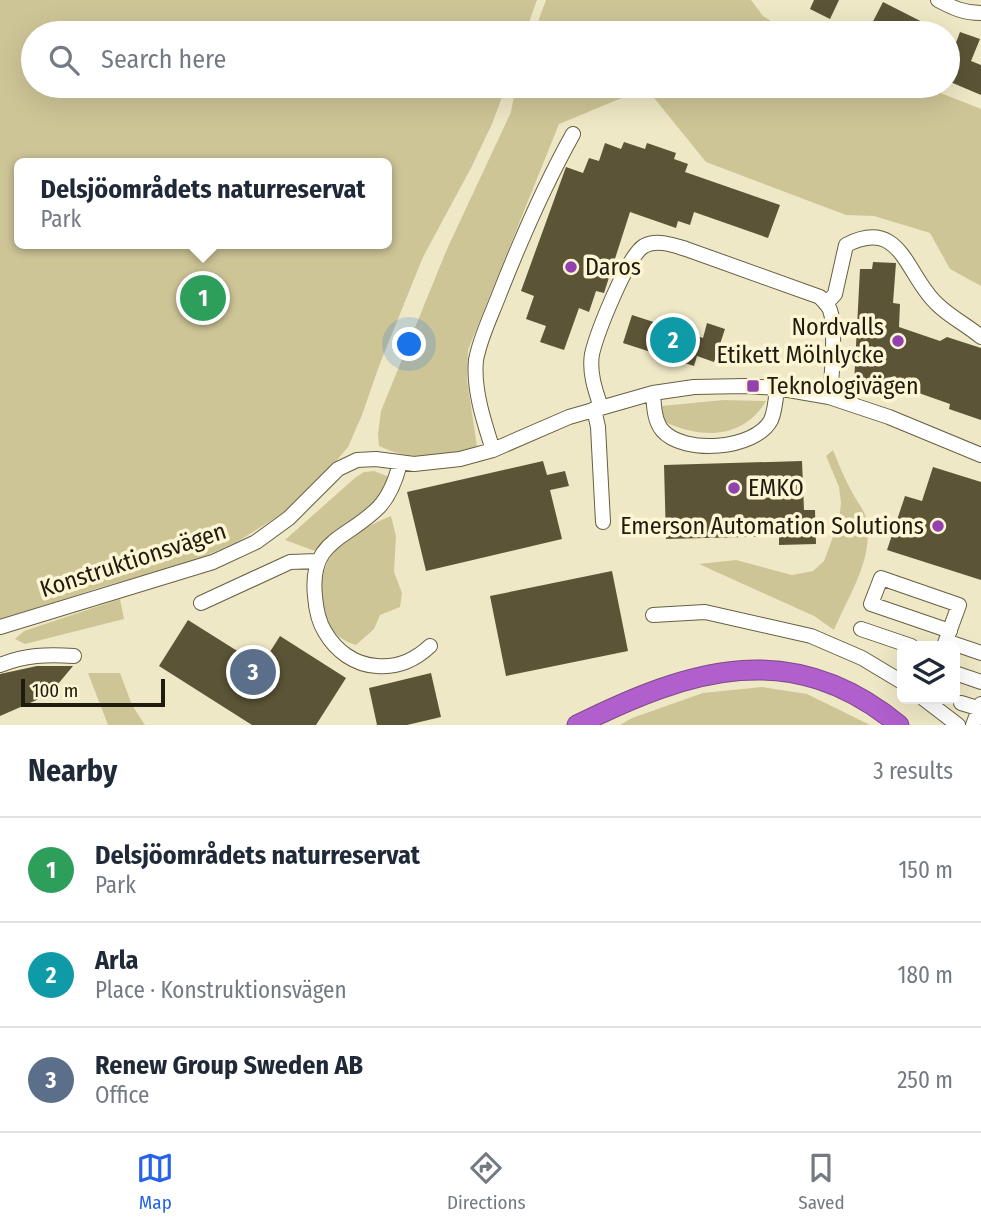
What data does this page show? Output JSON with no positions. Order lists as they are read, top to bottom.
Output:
{
  "streets": {
    "street": ["Konstruktionsvägen"]
  },
  "places": {
    "other": [
      "Daros",
      "Nordvalls Etikett Mölnlycke",
      "EMKO",
      "Emerson Automation Solutions"
    ],
    "transit": ["Teknologivägen"]
  },
  "scale_bar": "100 m",
  "page": {
    "search": "Search here",
    "popup": ["Delsjöområdets naturreservat", "Park"],
    "pins": ["1", "2", "3"],
    "scale": "100 m",
    "heading": ["Nearby", "3 results"],
    "list": [
      {
        "mark": "1",
        "name": "Delsjöområdets naturreservat",
        "note": "Park",
        "value": "150 m"
      },
      {
        "mark": "2",
        "name": "Arla",
        "note": "Place · Konstruktionsvägen",
        "value": "180 m"
      },
      {
        "mark": "3",
        "name": "Renew Group Sweden AB",
        "note": "Office",
        "value": "250 m"
      }
    ],
    "nav": ["Map", "Directions", "Saved"]
  }
}
